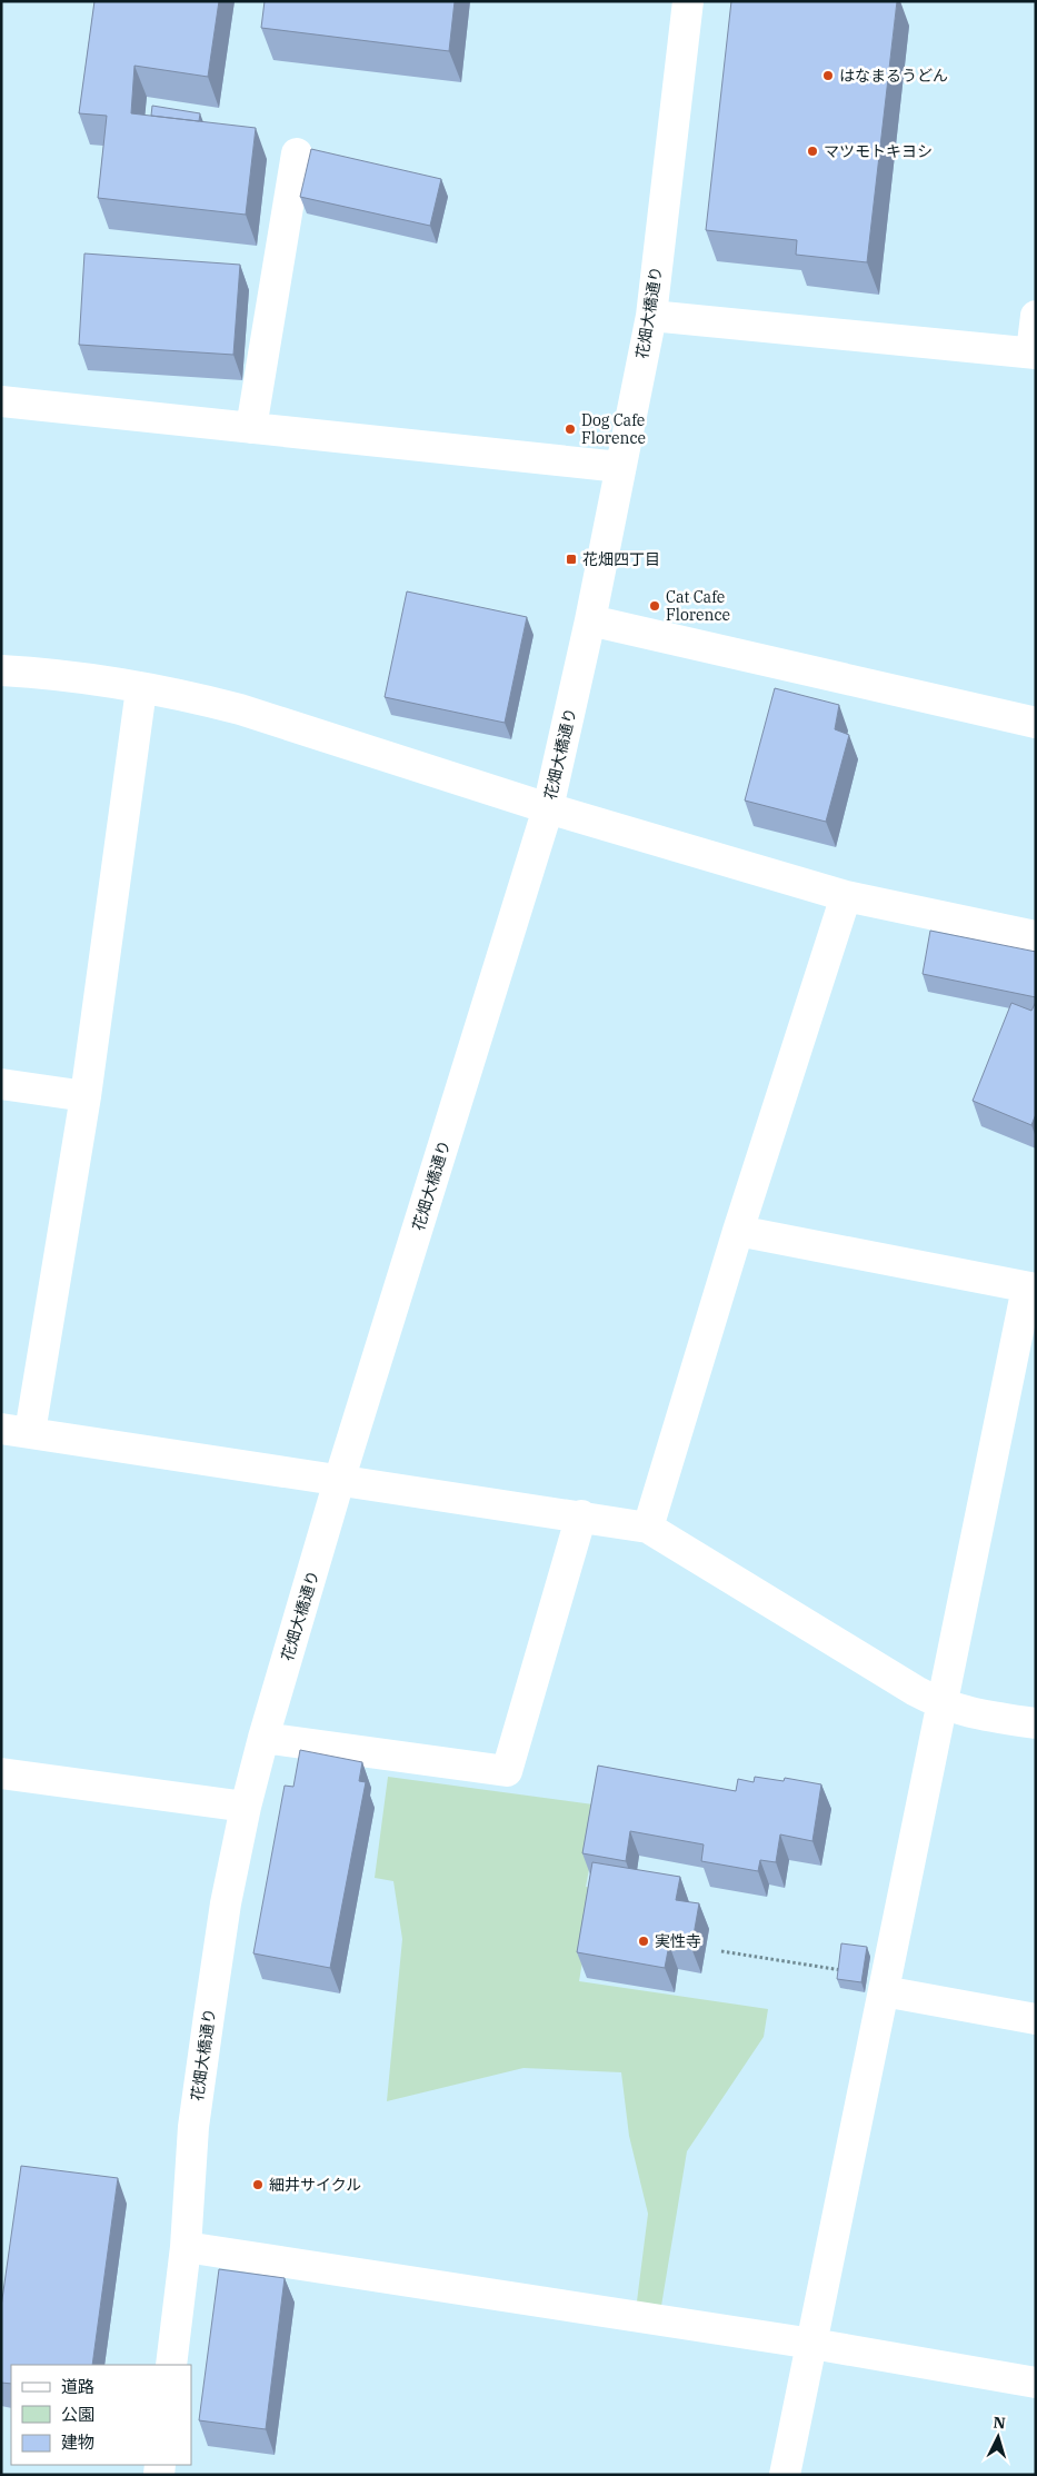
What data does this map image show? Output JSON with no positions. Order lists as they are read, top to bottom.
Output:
{
  "streets": {
    "street": ["花畑大橋通り"]
  },
  "places": {
    "other": [
      "はなまるうどん",
      "マツモトキヨシ",
      "Dog Cafe Florence",
      "Cat Cafe Florence",
      "実性寺",
      "細井サイクル"
    ],
    "transit": ["花畑四丁目"]
  },
  "legend": ["道路", "公園", "建物"],
  "north": "top"
}
